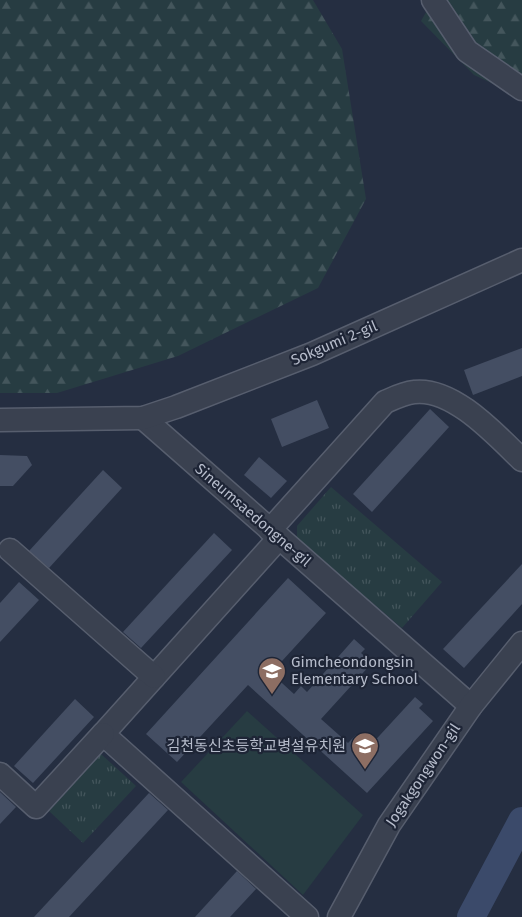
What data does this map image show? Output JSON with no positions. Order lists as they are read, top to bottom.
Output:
{
  "streets": {
    "street": ["Sokgumi 2-gil", "Sineumsaedongne-gil", "Jogakgongwon-gil"]
  },
  "crossings": [
    ["Sokgumi 2-gil", "Sineumsaedongne-gil"],
    ["Sineumsaedongne-gil", "Jogakgongwon-gil"]
  ],
  "places": {
    "school or university": ["Gimcheondongsin Elementary School", "김천동신초등학교병설유치원"]
  }
}
